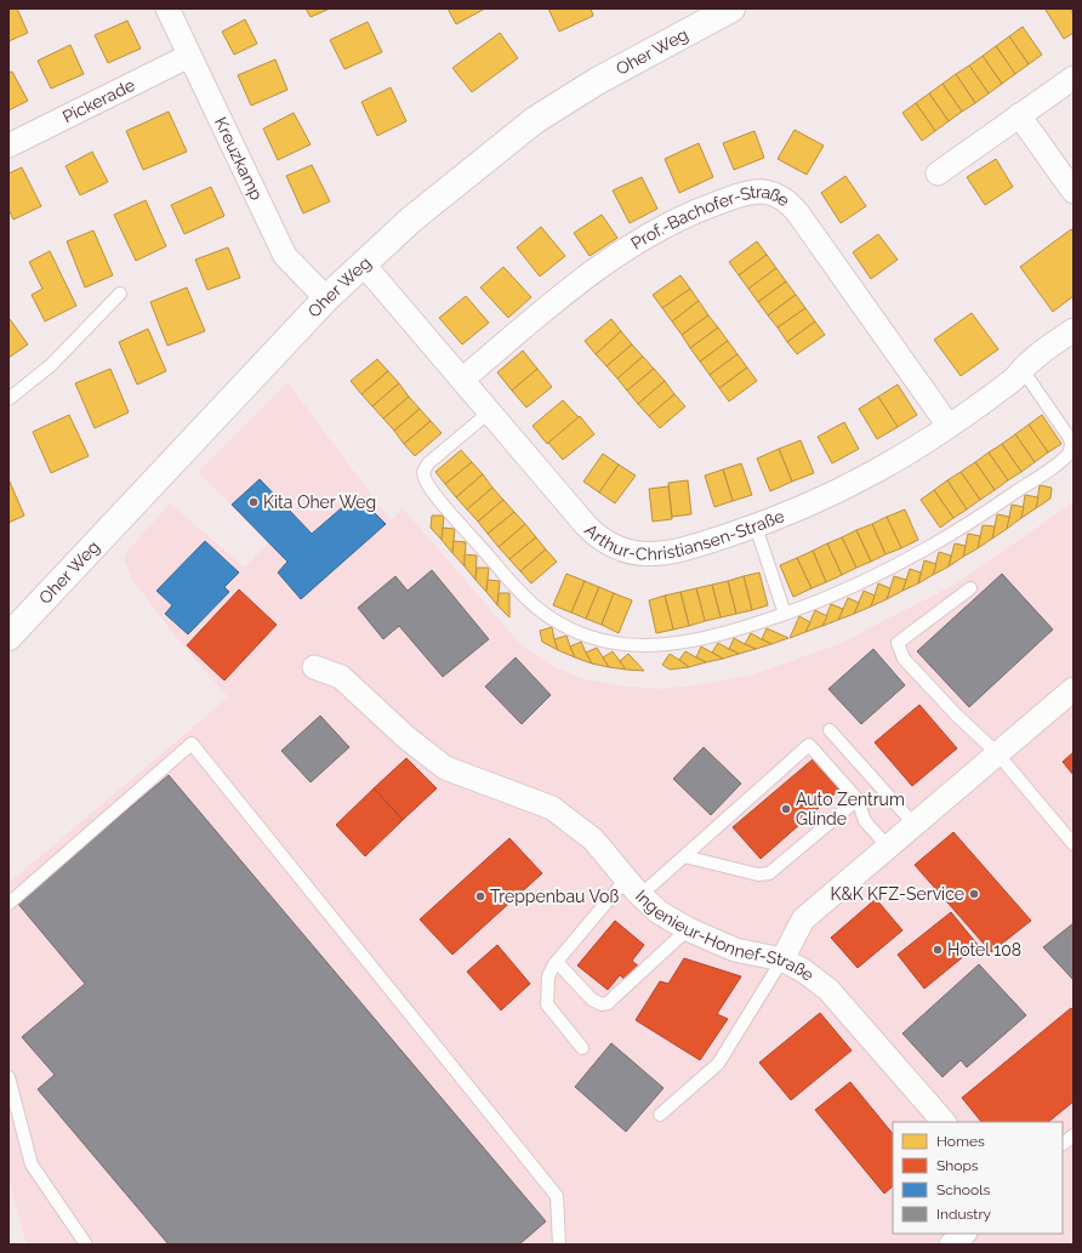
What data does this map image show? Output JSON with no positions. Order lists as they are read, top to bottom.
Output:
{
  "streets": {
    "street": [
      "Oher Weg",
      "Pickerade",
      "Kreuzkamp",
      "Prof.-Bachofer-Straße",
      "Arthur-Christiansen-Straße",
      "Ingenieur-Honnef-Straße"
    ]
  },
  "crossings": [
    ["Oher Weg", "Kreuzkamp"],
    ["Oher Weg", "Arthur-Christiansen-Straße"],
    ["Pickerade", "Kreuzkamp"],
    ["Prof.-Bachofer-Straße", "Arthur-Christiansen-Straße"]
  ],
  "places": [
    "Kita Oher Weg",
    "Auto Zentrum Glinde",
    "K&K KFZ-Service",
    "Treppenbau Voß",
    "Hotel 108"
  ],
  "legend": [
    "Homes",
    "Shops",
    "Schools",
    "Industry"
  ]
}
